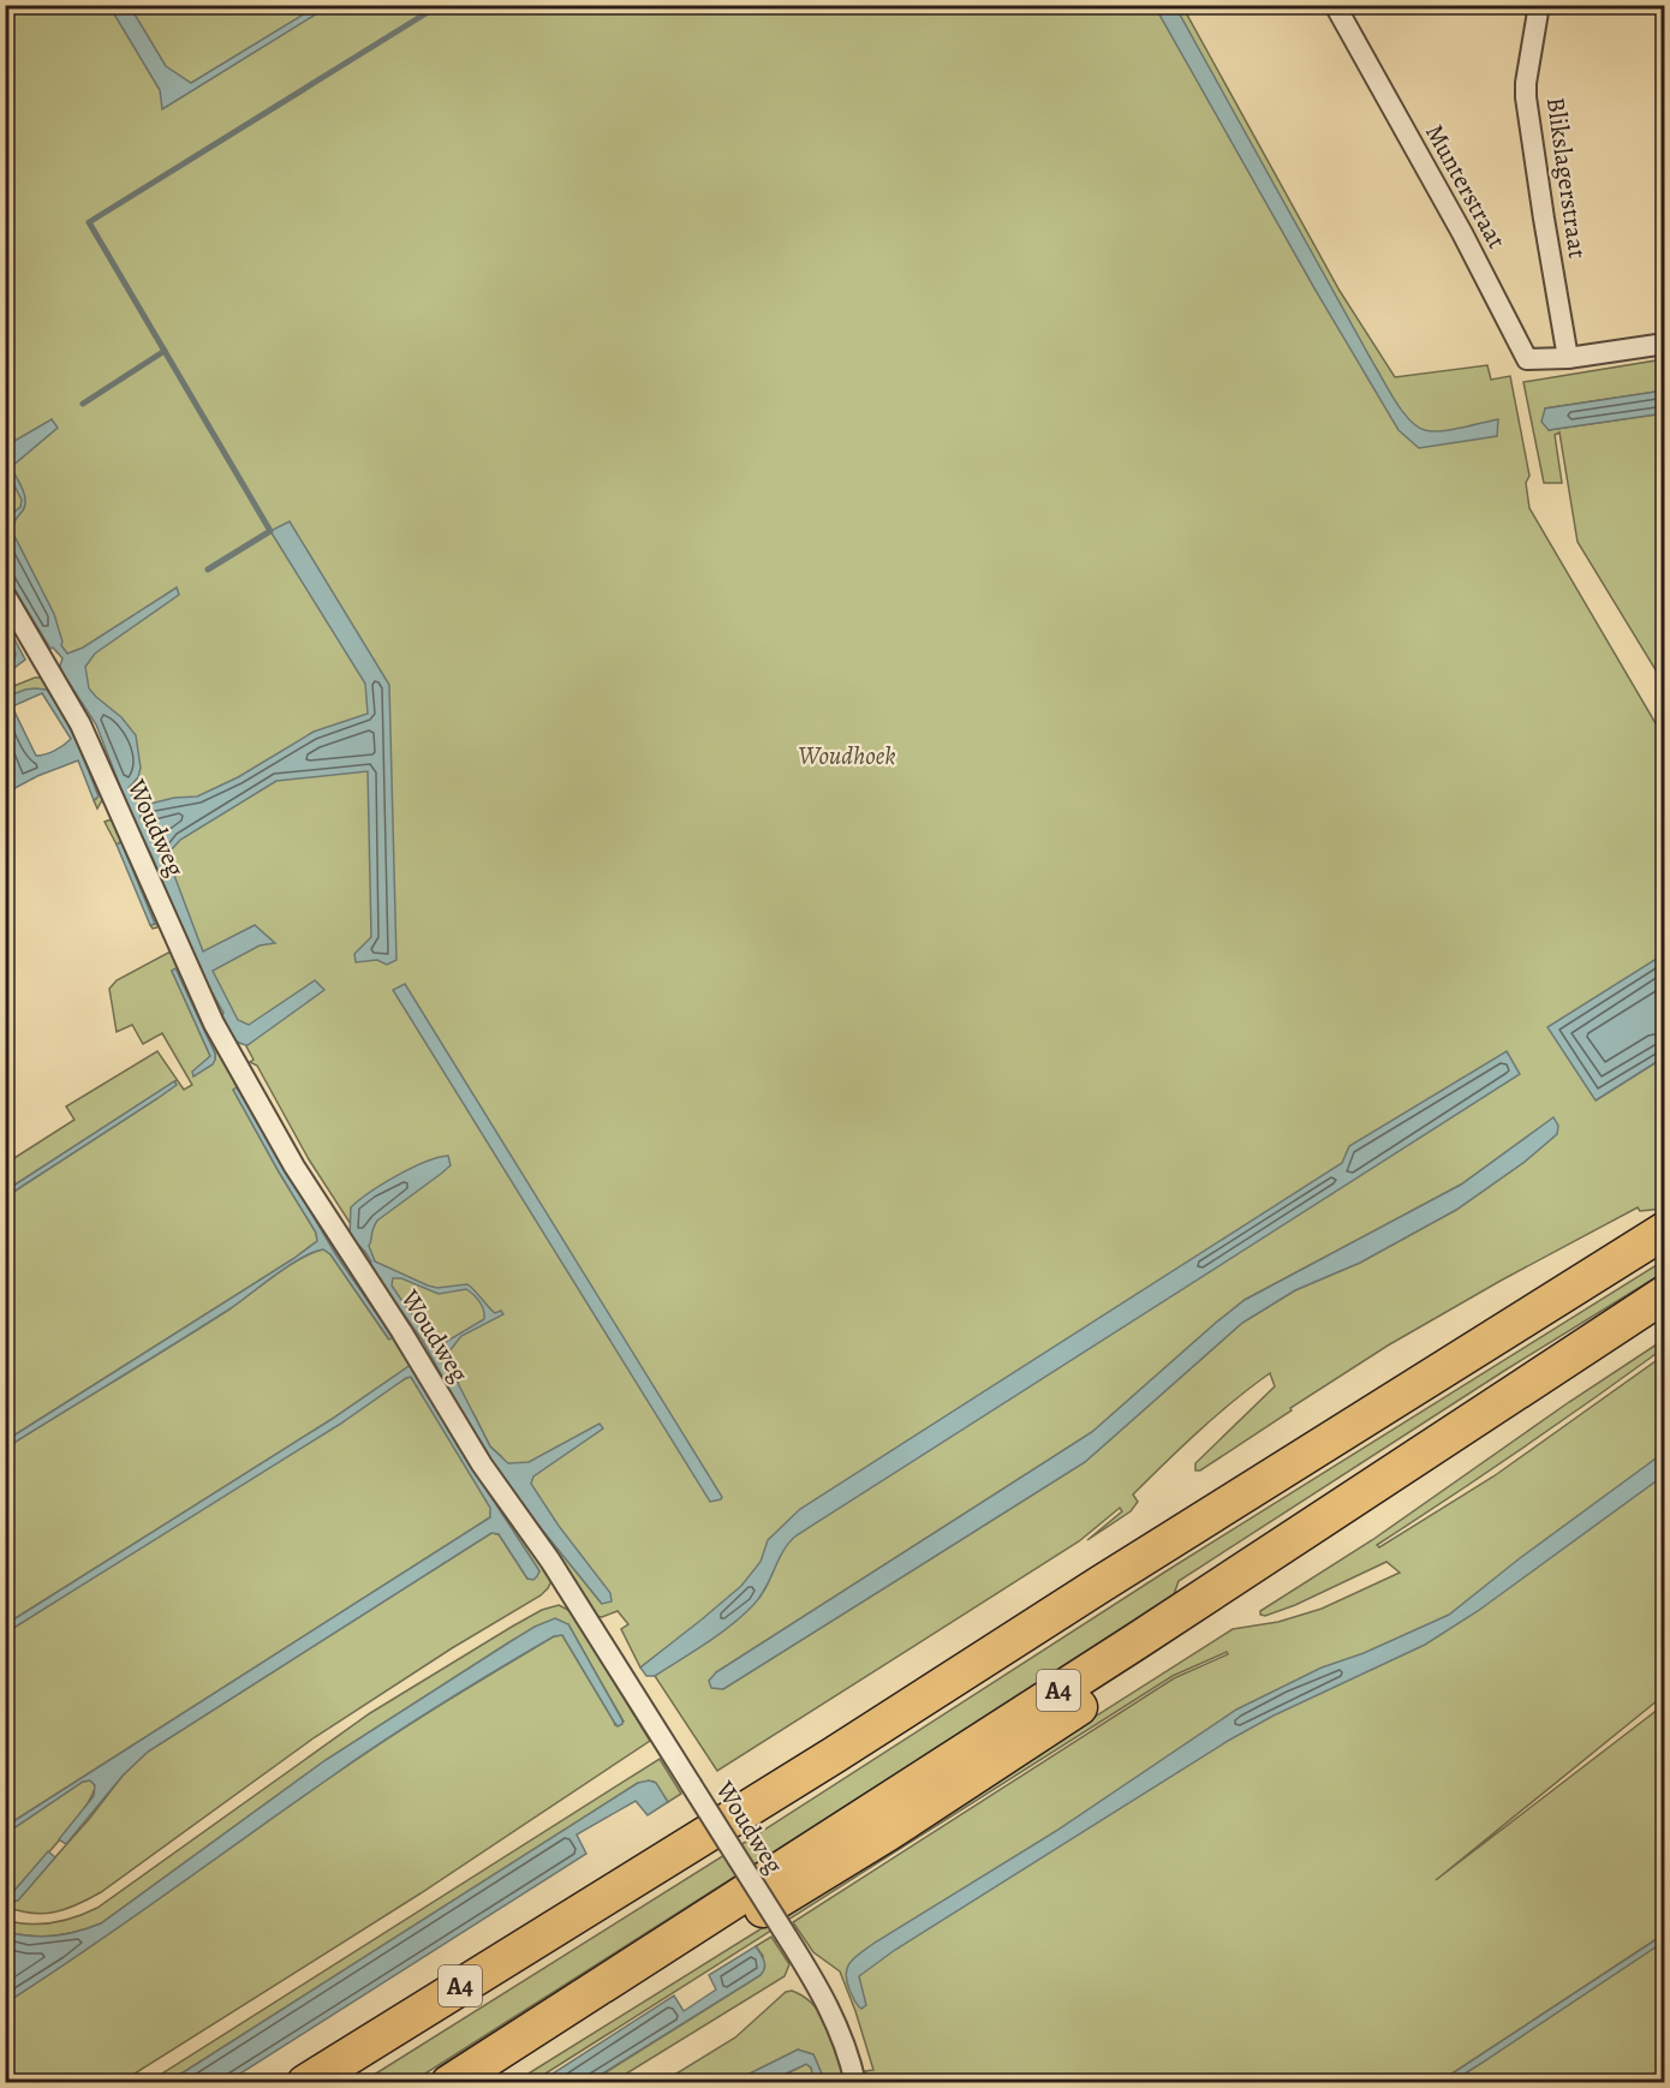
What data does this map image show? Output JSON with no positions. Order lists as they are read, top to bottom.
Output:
{
  "streets": {
    "highway": ["A4"],
    "street": ["Blikslagerstraat", "Munterstraat", "Woudweg"]
  },
  "crossings": [
    ["Blikslagerstraat", "Munterstraat"]
  ],
  "parks": ["Woudhoek"]
}
